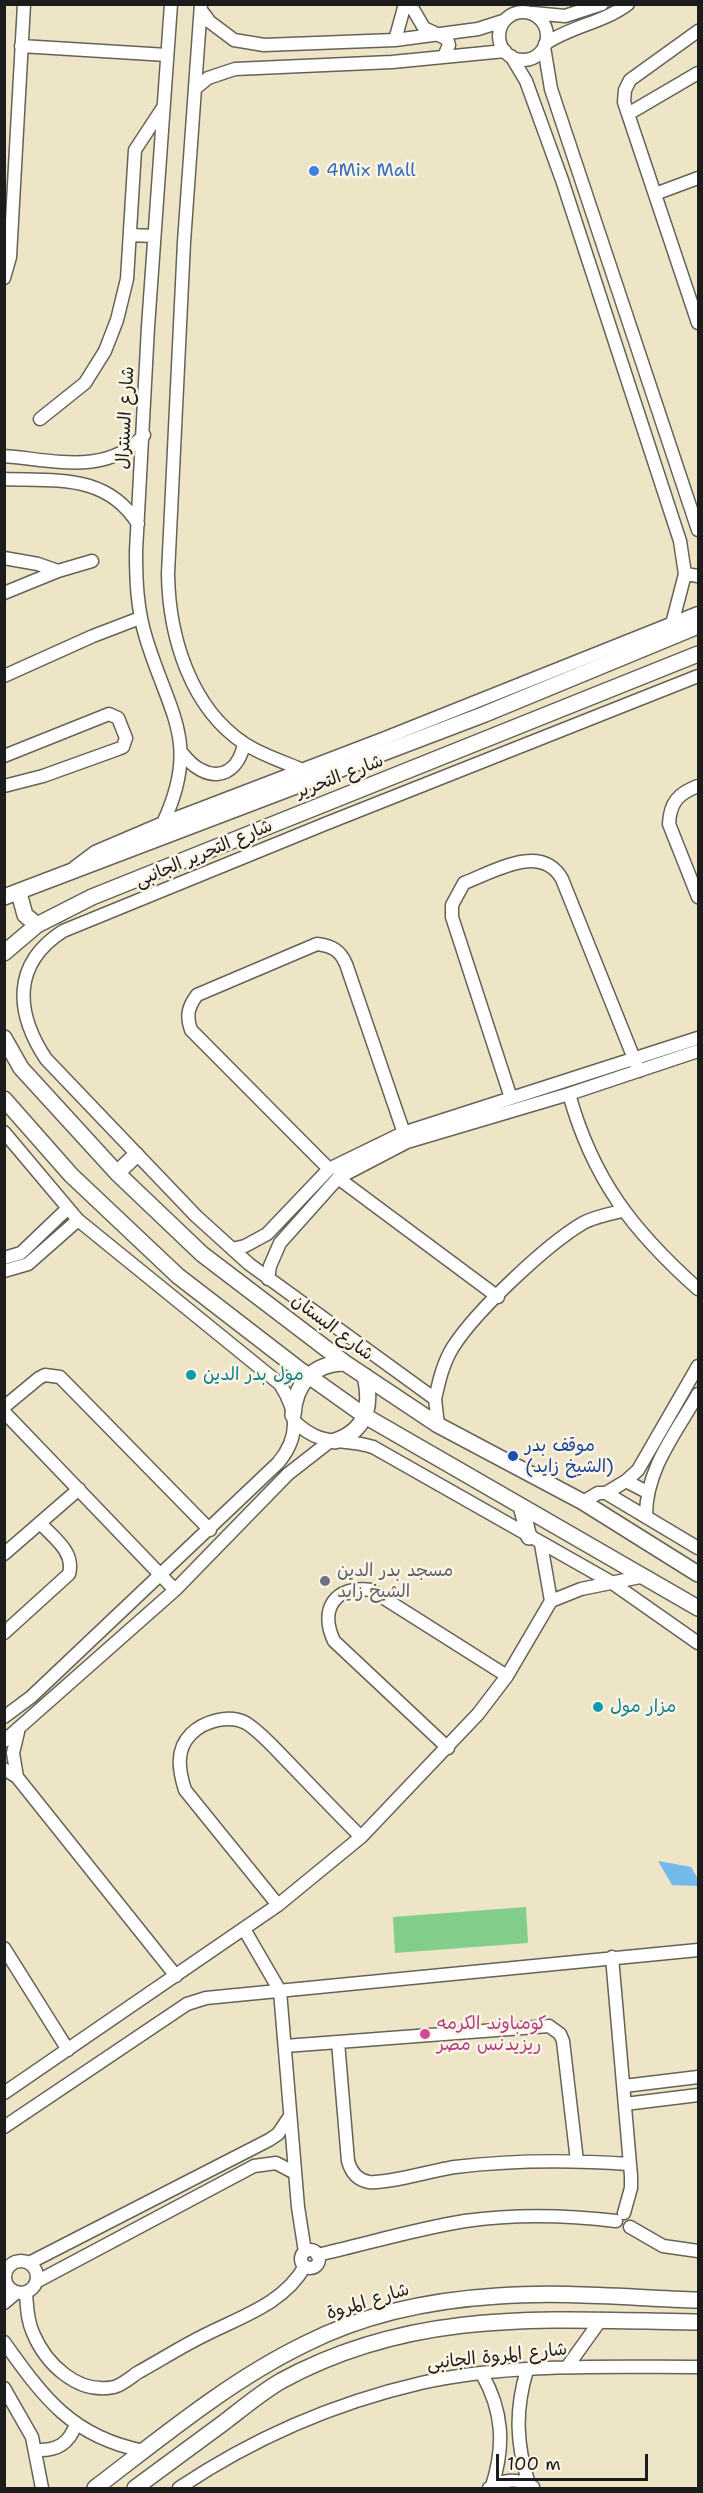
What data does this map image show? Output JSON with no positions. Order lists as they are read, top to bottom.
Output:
{
  "streets": {
    "street": [
      "شارع السنترال",
      "شارع التحرير",
      "شارع التحرير الجانبى",
      "شارع البستان",
      "شارع المروة",
      "شارع المروة الجانبى"
    ]
  },
  "places": [
    "4Mix Mall",
    "مول بدر الدين",
    "موقف بدر (الشيخ زايد)",
    "مسجد بدر الدين الشيخ زايد",
    "مزار مول",
    "كومباوند الكرمه ريزيدنس مصر"
  ],
  "scale_bar": "100 m"
}
